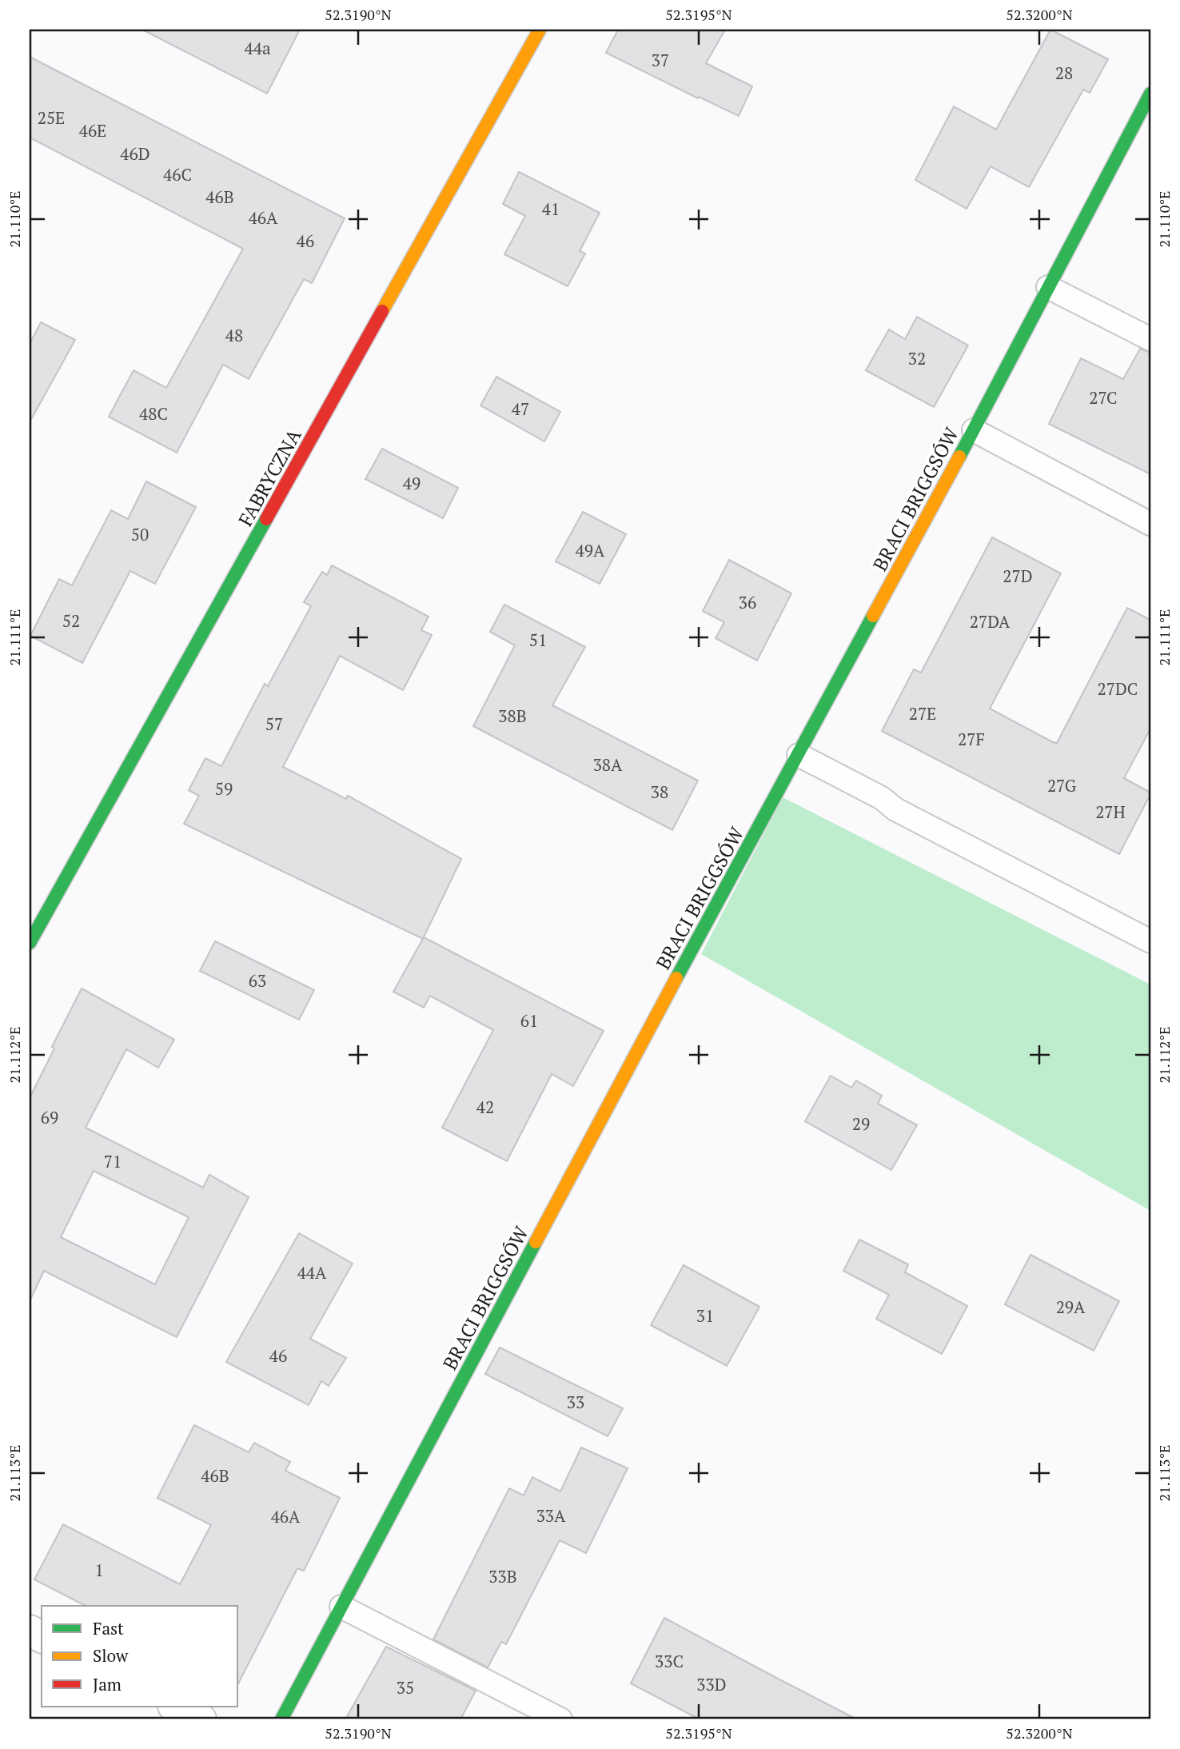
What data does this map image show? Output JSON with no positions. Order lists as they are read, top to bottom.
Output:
{
  "streets": {
    "street": ["FABRYCZNA", "BRACI BRIGGSÓW"]
  },
  "house_numbers": [
    "44a",
    "37",
    "28",
    "25E",
    "46E",
    "46D",
    "46C",
    "46B",
    "41",
    "46A",
    "46",
    "48",
    "32",
    "27C",
    "47",
    "48C",
    "49",
    "50",
    "49A",
    "27D",
    "36",
    "52",
    "27DA",
    "51",
    "27DC",
    "27E",
    "38B",
    "57",
    "27F",
    "38A",
    "27G",
    "59",
    "38",
    "27H",
    "63",
    "61",
    "42",
    "69",
    "29",
    "71",
    "44A",
    "29A",
    "31",
    "46",
    "33",
    "46B",
    "33A",
    "46A",
    "1",
    "33B",
    "33C",
    "33D",
    "35"
  ],
  "legend": ["Fast", "Slow", "Jam"],
  "coordinates": [
    "52.3190°N",
    "52.3195°N",
    "52.3200°N",
    "21.110°E",
    "21.111°E",
    "21.112°E",
    "21.113°E"
  ]
}
